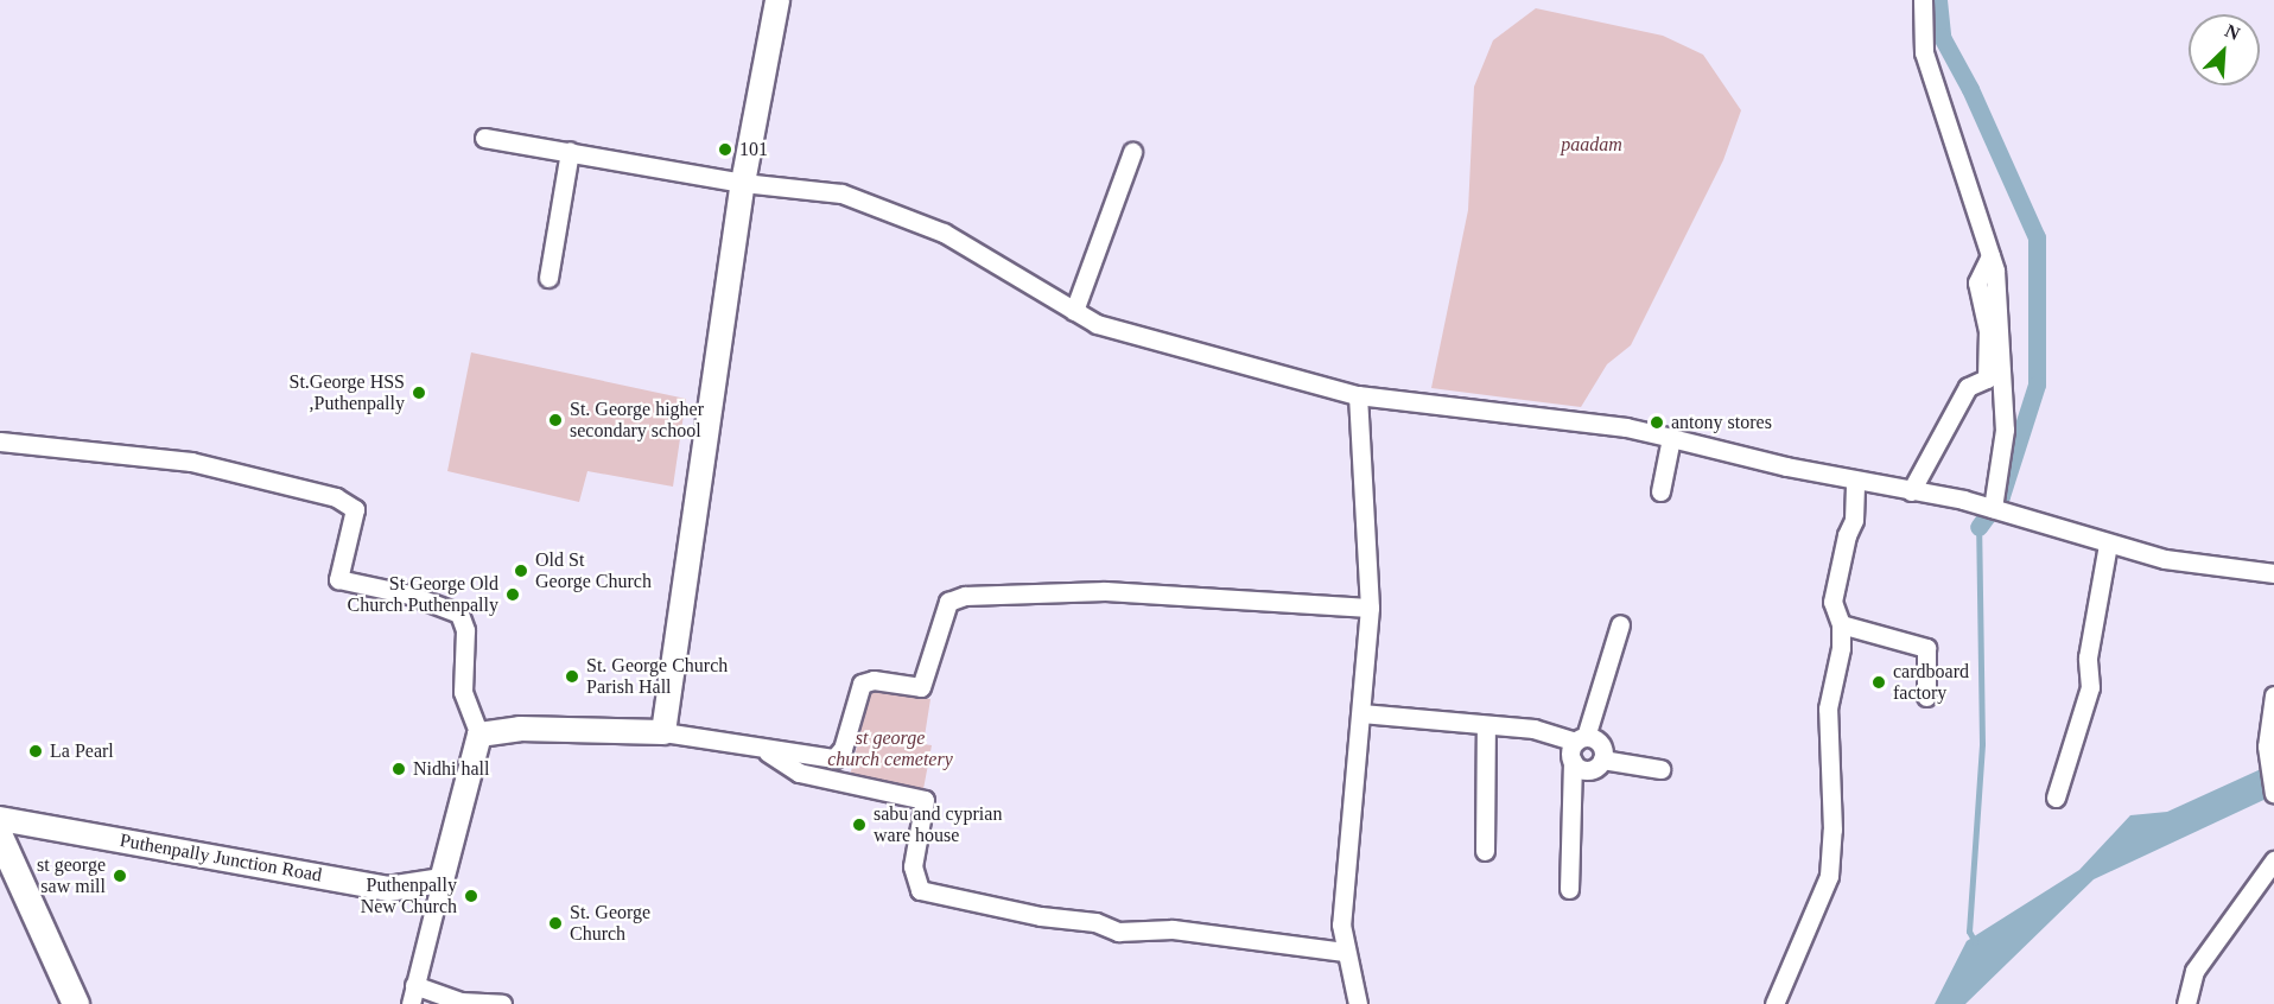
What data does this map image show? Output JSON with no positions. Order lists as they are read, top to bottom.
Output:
{
  "streets": {
    "main road": ["Puthenpally Junction Road"]
  },
  "parks": ["paadam", "st george church cemetery"],
  "places": [
    "101",
    "St.George HSS ,Puthenpally",
    "St. George higher secondary school",
    "antony stores",
    "Old St George Church",
    "St George Old Church Puthenpally",
    "St. George Church Parish Hall",
    "cardboard factory",
    "La Pearl",
    "Nidhi hall",
    "sabu and cyprian ware house",
    "st george saw mill",
    "Puthenpally New Church",
    "St. George Church"
  ],
  "north": "top right"
}
